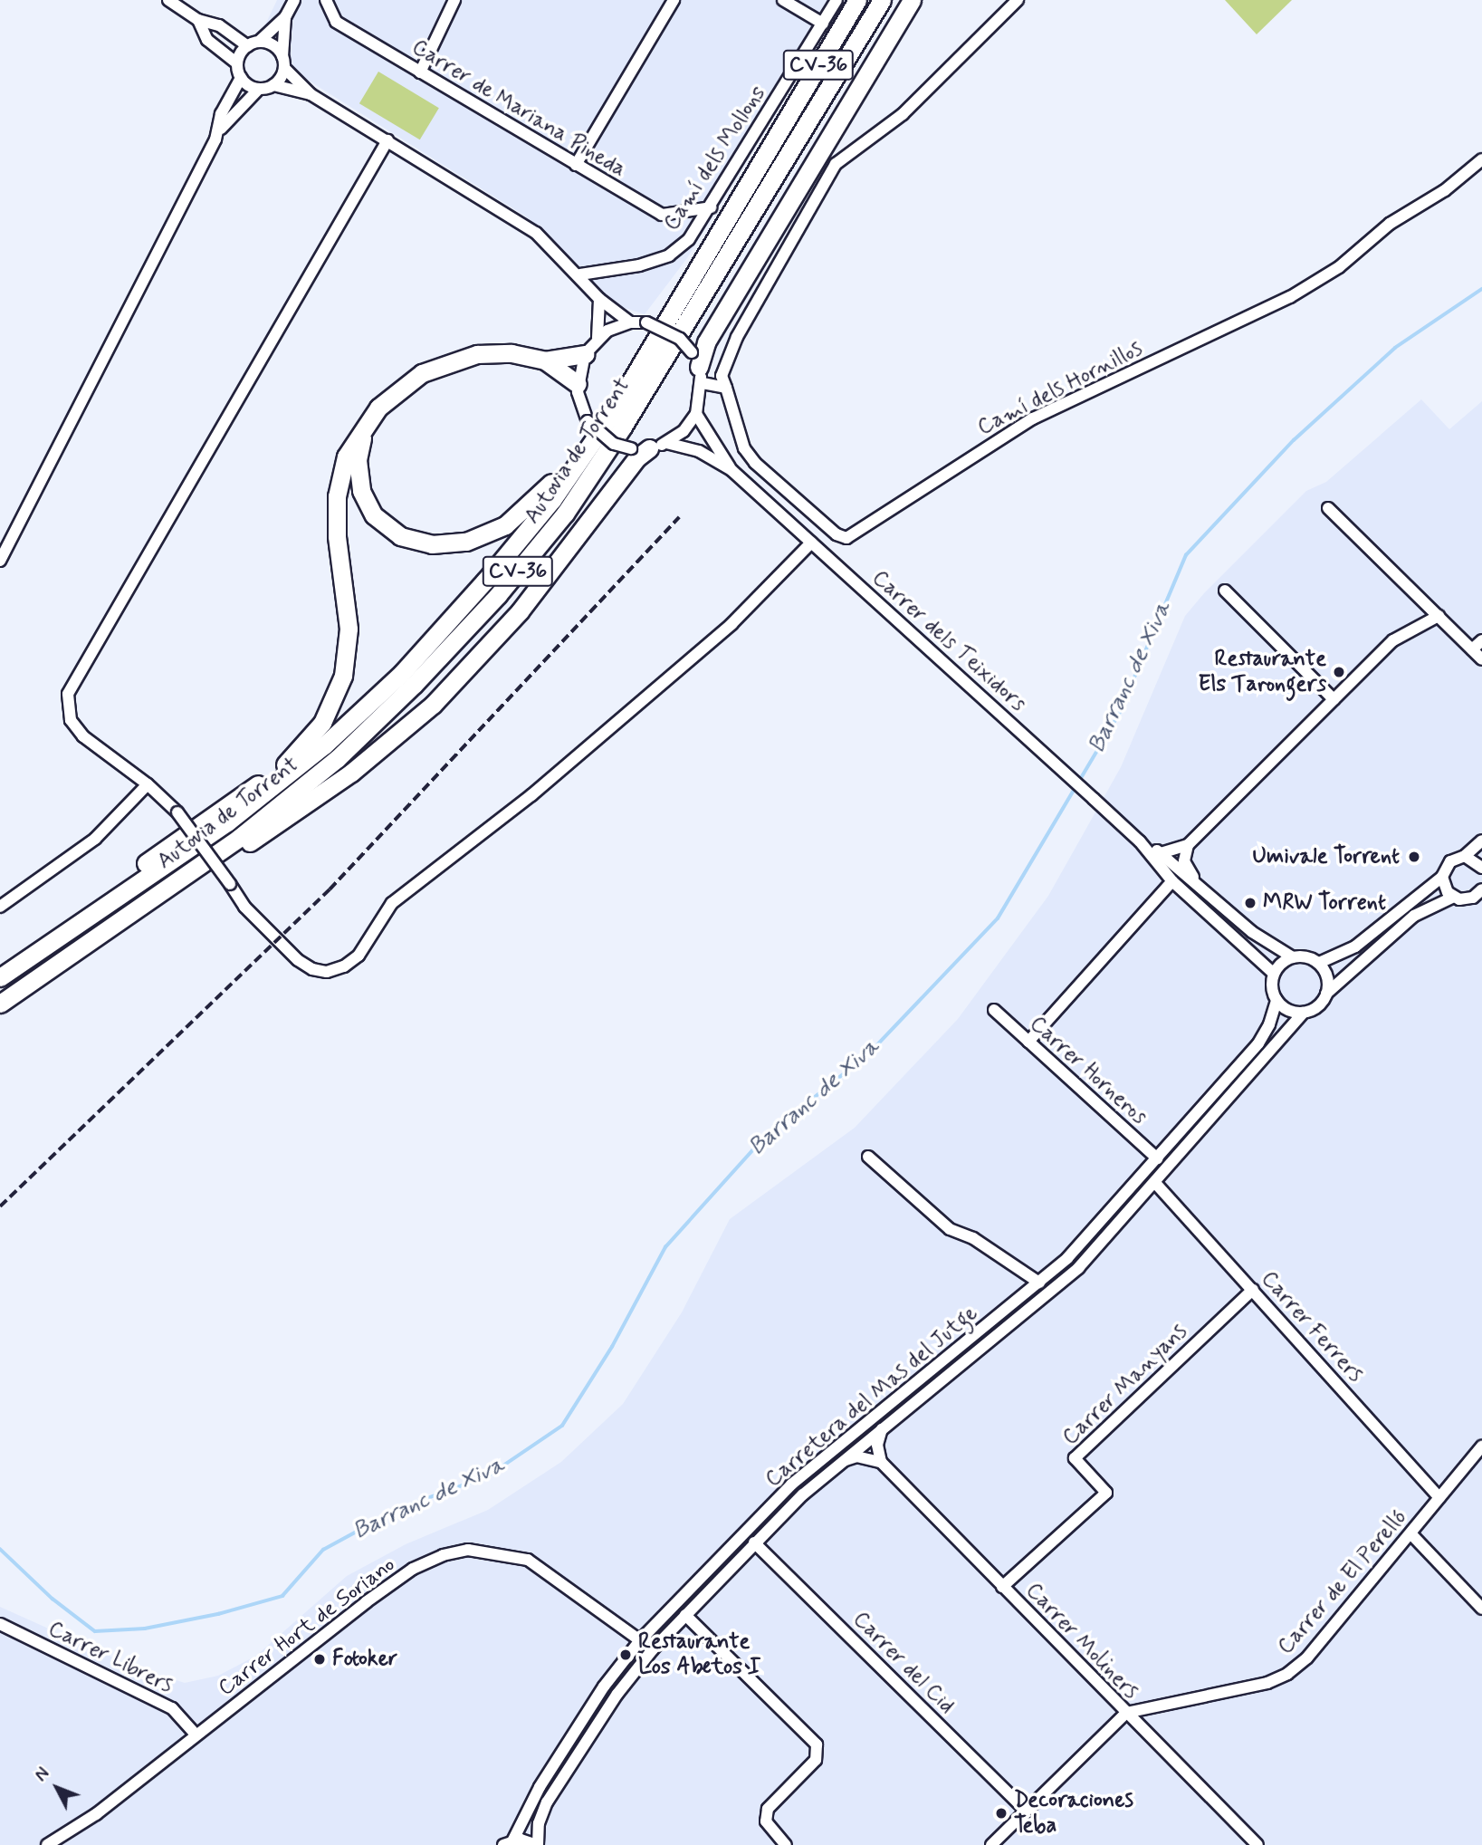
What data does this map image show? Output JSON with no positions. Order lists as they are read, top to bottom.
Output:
{
  "streets": {
    "highway": ["CV-36", "Autovia de Torrent"],
    "street": [
      "Carrer de Mariana Pineda",
      "Camí dels Mollons",
      "Camí dels Hornillos",
      "Carrer dels Teixidors",
      "Carrer Horneros",
      "Carrer Ferrers",
      "Carrer Manyans",
      "Carretera del Mas del Jutge",
      "Carrer de El Perelló",
      "Carrer Hort de Soriano",
      "Carrer Moliners",
      "Carrer Librers",
      "Carrer del Cid"
    ]
  },
  "crossings": [
    ["Carrer de Mariana Pineda", "Camí dels Mollons"],
    ["Carrer dels Teixidors", "Carretera del Mas del Jutge"],
    ["Carrer Horneros", "Carretera del Mas del Jutge"],
    ["Carrer Ferrers", "Carrer Manyans"],
    ["Carrer Ferrers", "Carretera del Mas del Jutge"],
    ["Carrer Ferrers", "Carrer de El Perelló"],
    ["Carrer Manyans", "Carrer Moliners"],
    ["Carretera del Mas del Jutge", "Carrer Hort de Soriano"],
    ["Carretera del Mas del Jutge", "Carrer del Cid"],
    ["Carrer de El Perelló", "Carrer Moliners"],
    ["Carrer Hort de Soriano", "Carrer Librers"]
  ],
  "water": ["Barranc de Xiva"],
  "places": [
    "Restaurante Els Tarongers",
    "Umivale Torrent",
    "MRW Torrent",
    "Restaurante Los Abetos I",
    "Fotoker",
    "Decoraciones Teba"
  ],
  "north": "top left"
}
